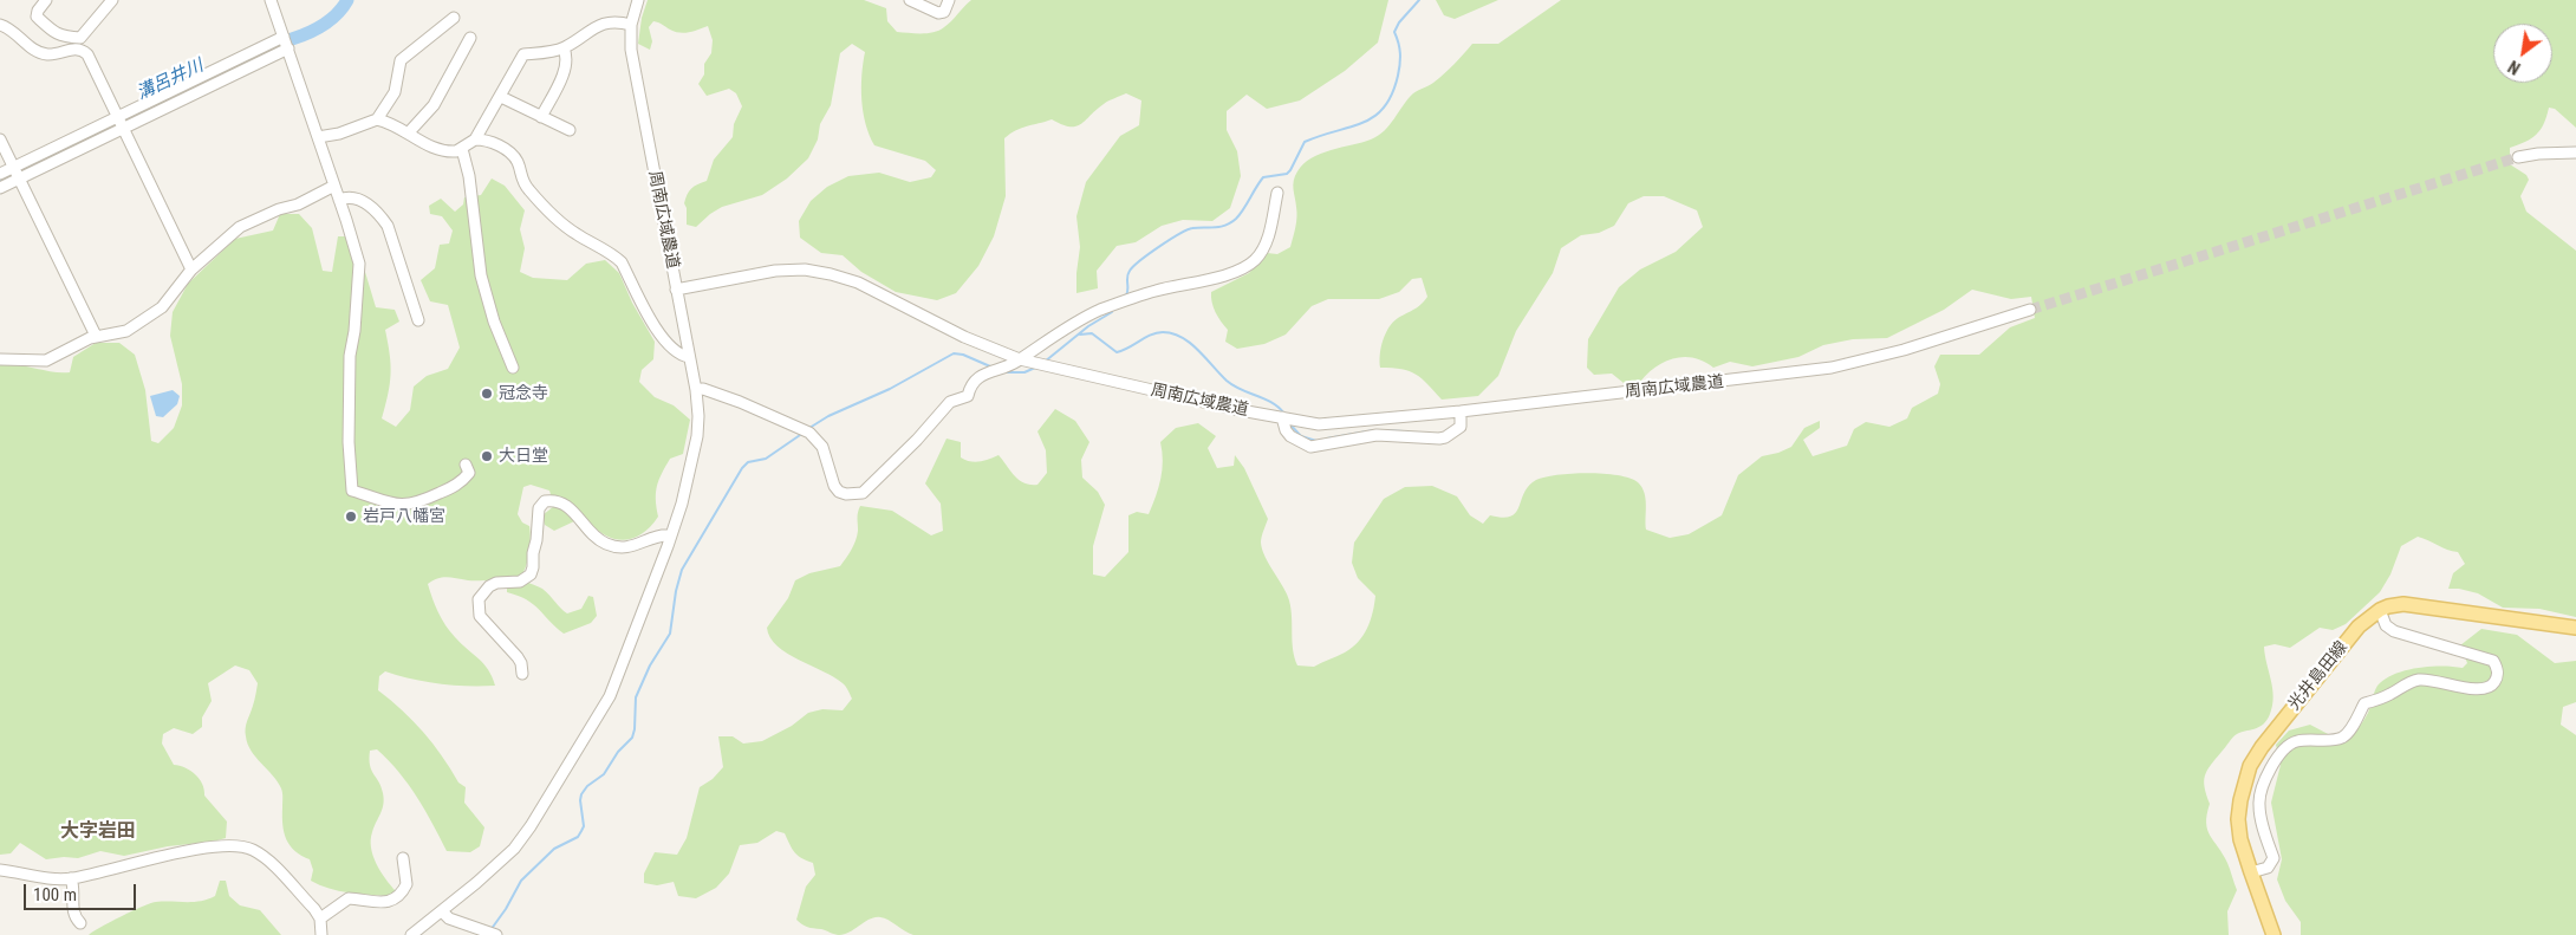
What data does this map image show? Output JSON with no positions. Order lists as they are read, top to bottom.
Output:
{
  "streets": {
    "main road": ["光井島田線"],
    "street": ["周南広域農道"]
  },
  "districts": ["大字岩田"],
  "water": ["溝呂井川"],
  "places": ["冠念寺", "大日堂", "岩戸八幡宮"],
  "scale_bar": "100 m",
  "north": "bottom left"
}
